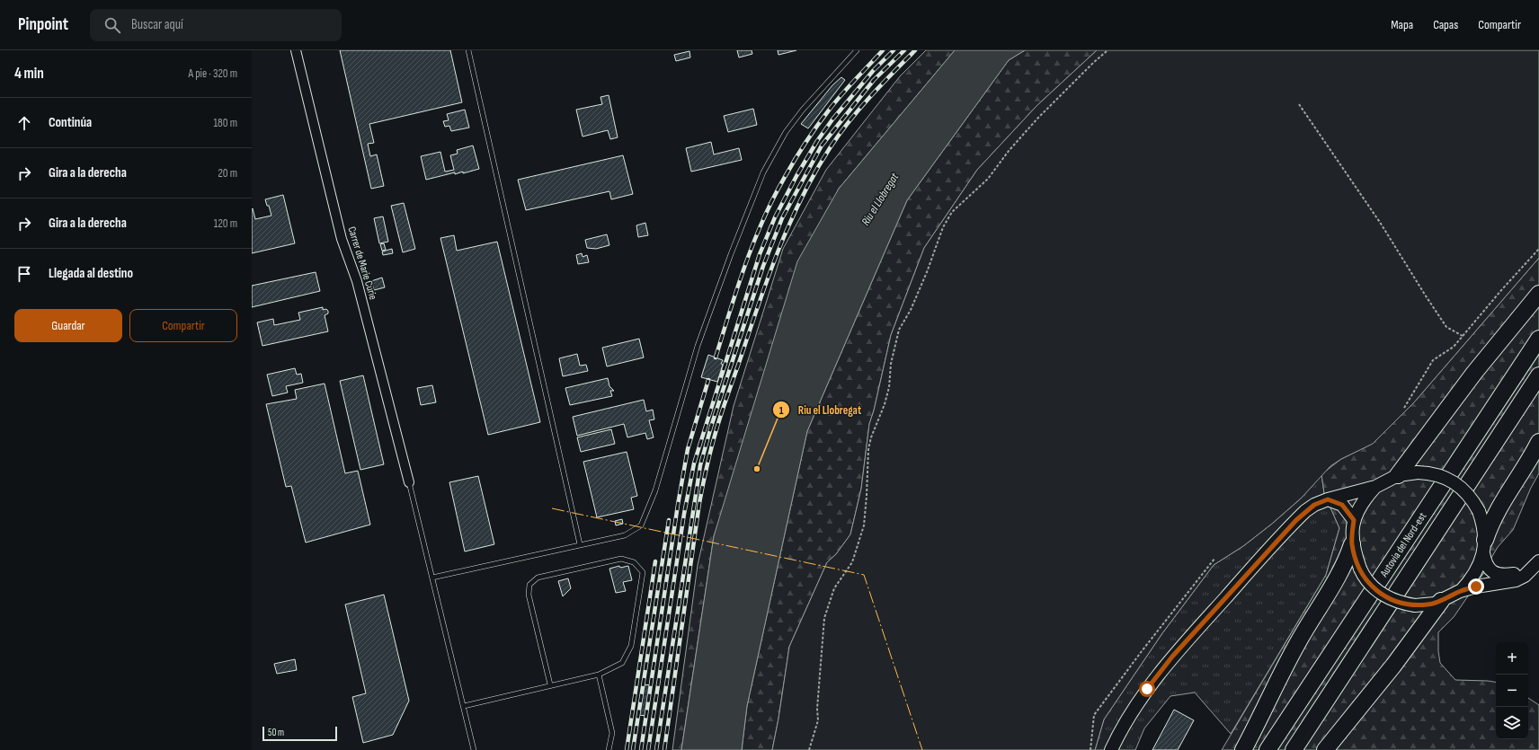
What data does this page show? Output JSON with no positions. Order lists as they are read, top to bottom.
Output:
{
  "streets": {
    "highway": ["Autovia del Nord-est"],
    "street": ["Carrer de Marie Curie"]
  },
  "water": ["Riu el Llobregat"],
  "places": ["Riu el Llobregat"],
  "scale_bar": "50 m",
  "page": {
    "header": "Pinpoint",
    "search": "Buscar aquí",
    "nav": ["Mapa", "Capas", "Compartir"],
    "heading": ["4 min", "A pie · 320 m"],
    "list": [
      ["Continúa", "180 m"],
      ["Gira a la derecha", "20 m"],
      ["Gira a la derecha", "120 m"],
      "Llegada al destino"
    ],
    "buttons": ["Guardar", "Compartir"],
    "map_buttons": ["+", "−"],
    "scale": "50 m"
  }
}
